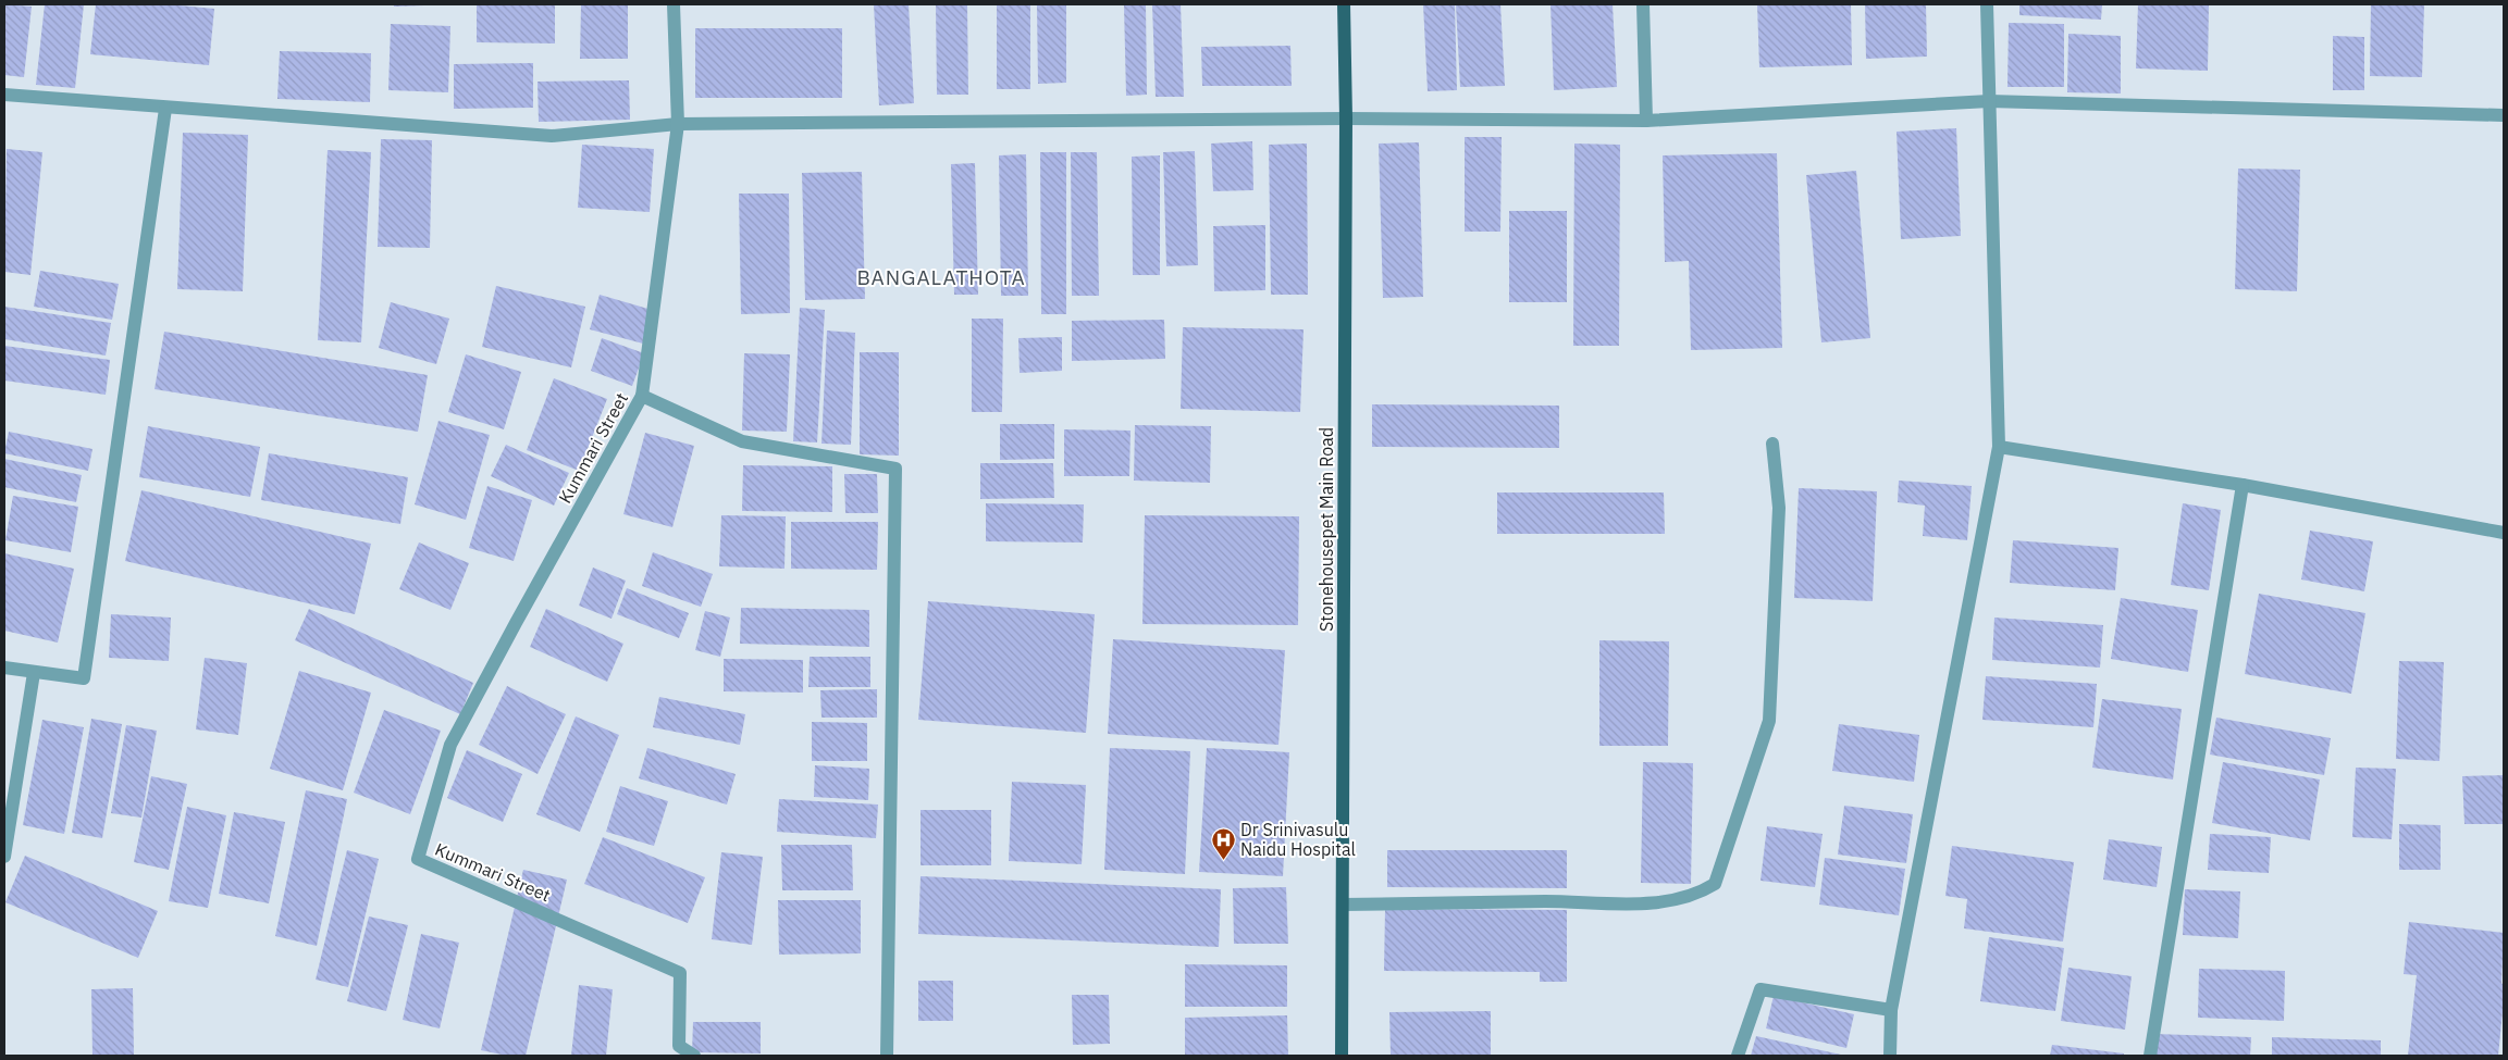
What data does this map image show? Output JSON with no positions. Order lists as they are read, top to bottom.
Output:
{
  "streets": {
    "main road": ["Stonehousepet Main Road"],
    "street": ["Kummari Street"]
  },
  "districts": ["BANGALATHOTA"],
  "places": {
    "hospital": ["Dr Srinivasulu Naidu Hospital"]
  }
}
